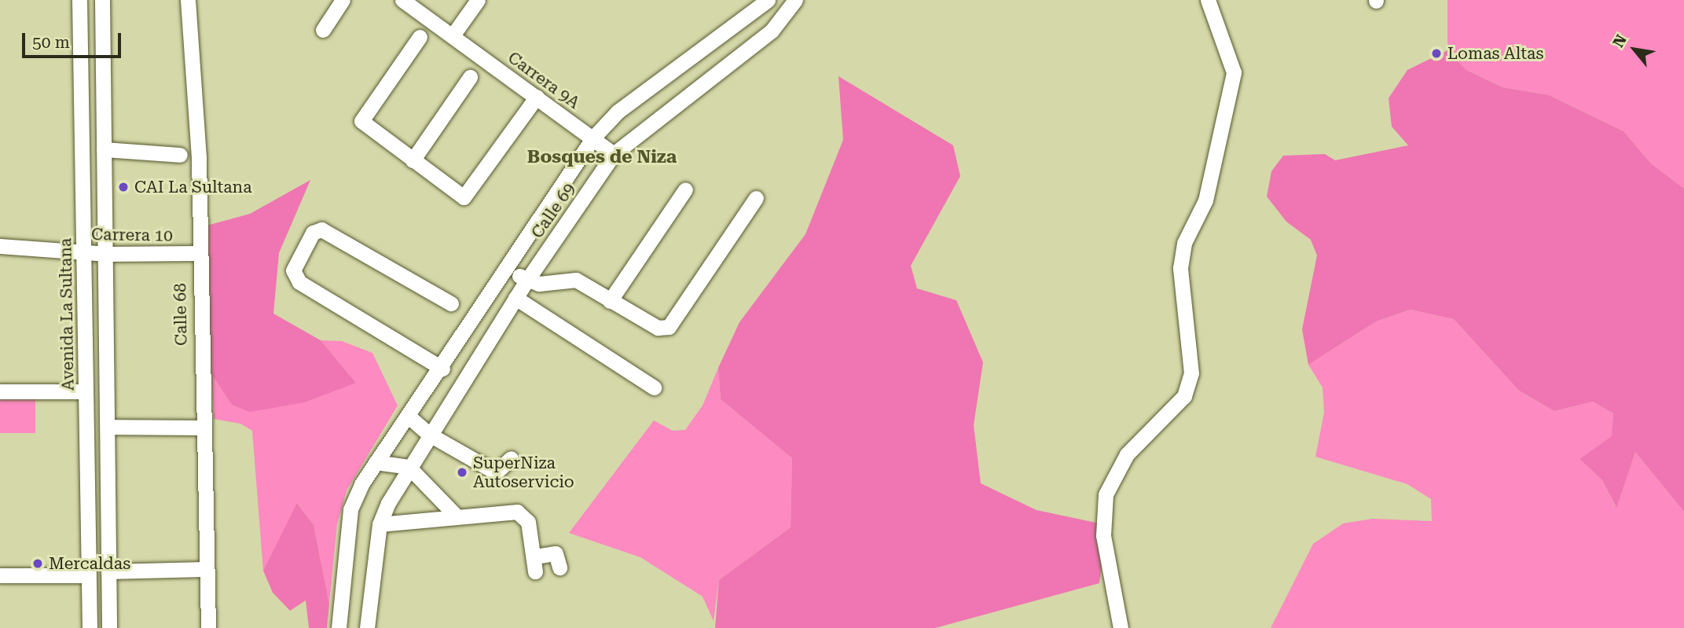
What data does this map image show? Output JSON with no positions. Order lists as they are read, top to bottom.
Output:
{
  "streets": {
    "street": [
      "Carrera 9A",
      "Calle 69",
      "Carrera 10",
      "Avenida La Sultana",
      "Calle 68"
    ]
  },
  "crossings": [
    ["Carrera 9A", "Calle 69"],
    ["Carrera 10", "Avenida La Sultana"],
    ["Carrera 10", "Calle 68"]
  ],
  "districts": ["Bosques de Niza"],
  "places": [
    "Lomas Altas",
    "CAI La Sultana",
    "SuperNiza Autoservicio",
    "Mercaldas"
  ],
  "scale_bar": "50 m",
  "north": "top left"
}
